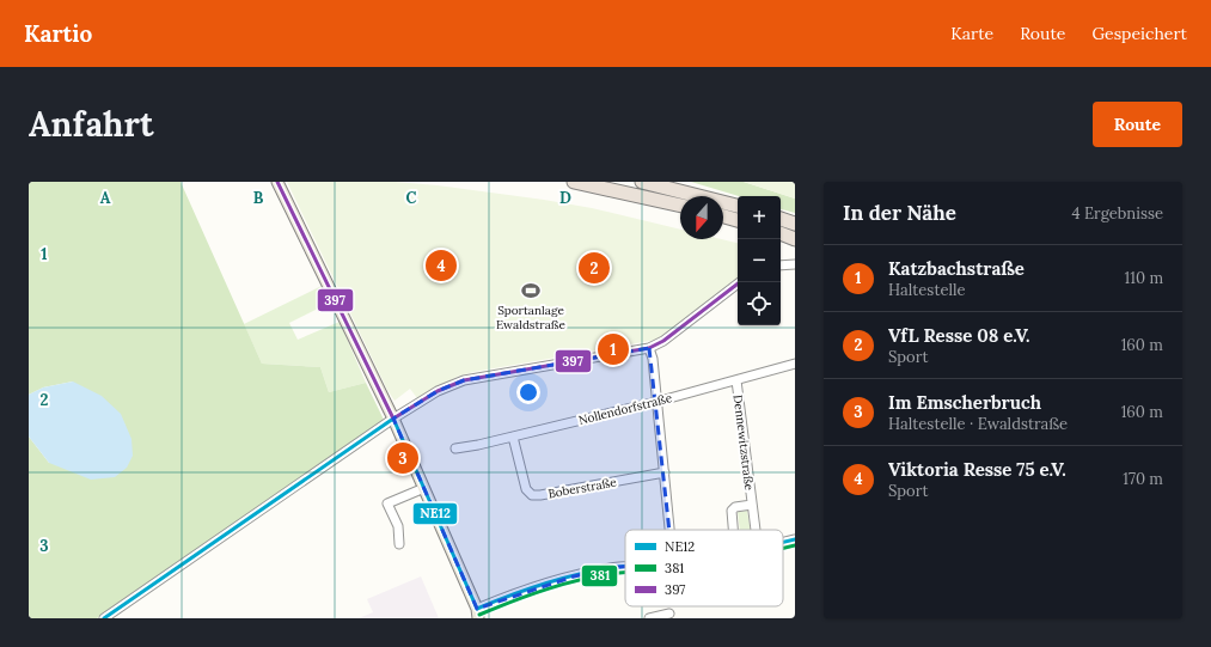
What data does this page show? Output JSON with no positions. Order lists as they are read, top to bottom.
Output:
{
  "streets": {
    "street": ["Nollendorfstraße", "Dennewitzstraße", "Boberstraße"]
  },
  "crossings": [
    ["Nollendorfstraße", "Dennewitzstraße"],
    ["Nollendorfstraße", "Boberstraße"]
  ],
  "places": {
    "sports": ["Sportanlage Ewaldstraße"]
  },
  "lines": ["transit line 397", "transit line NE12", "transit line 381"],
  "legend": ["NE12", "381", "397"],
  "north": "bottom",
  "page": {
    "header": "Kartio",
    "nav": ["Karte", "Route", "Gespeichert"],
    "buttons": "Route",
    "title": "Anfahrt",
    "heading": ["In der Nähe", "4 Ergebnisse"],
    "map_buttons": ["+", "−"],
    "list": [
      {
        "mark": "1",
        "name": "Katzbachstraße",
        "note": "Haltestelle",
        "value": "110 m"
      },
      {
        "mark": "2",
        "name": "VfL Resse 08 e.V.",
        "note": "Sport",
        "value": "160 m"
      },
      {
        "mark": "3",
        "name": "Im Emscherbruch",
        "note": "Haltestelle · Ewaldstraße",
        "value": "160 m"
      },
      {
        "mark": "4",
        "name": "Viktoria Resse 75 e.V.",
        "note": "Sport",
        "value": "170 m"
      }
    ],
    "pins": [
      "4",
      "2",
      "1",
      "3"
    ]
  },
  "grid": {
    "columns": [
      "A",
      "B",
      "C",
      "D"
    ],
    "rows": ["1", "2", "3"]
  }
}
